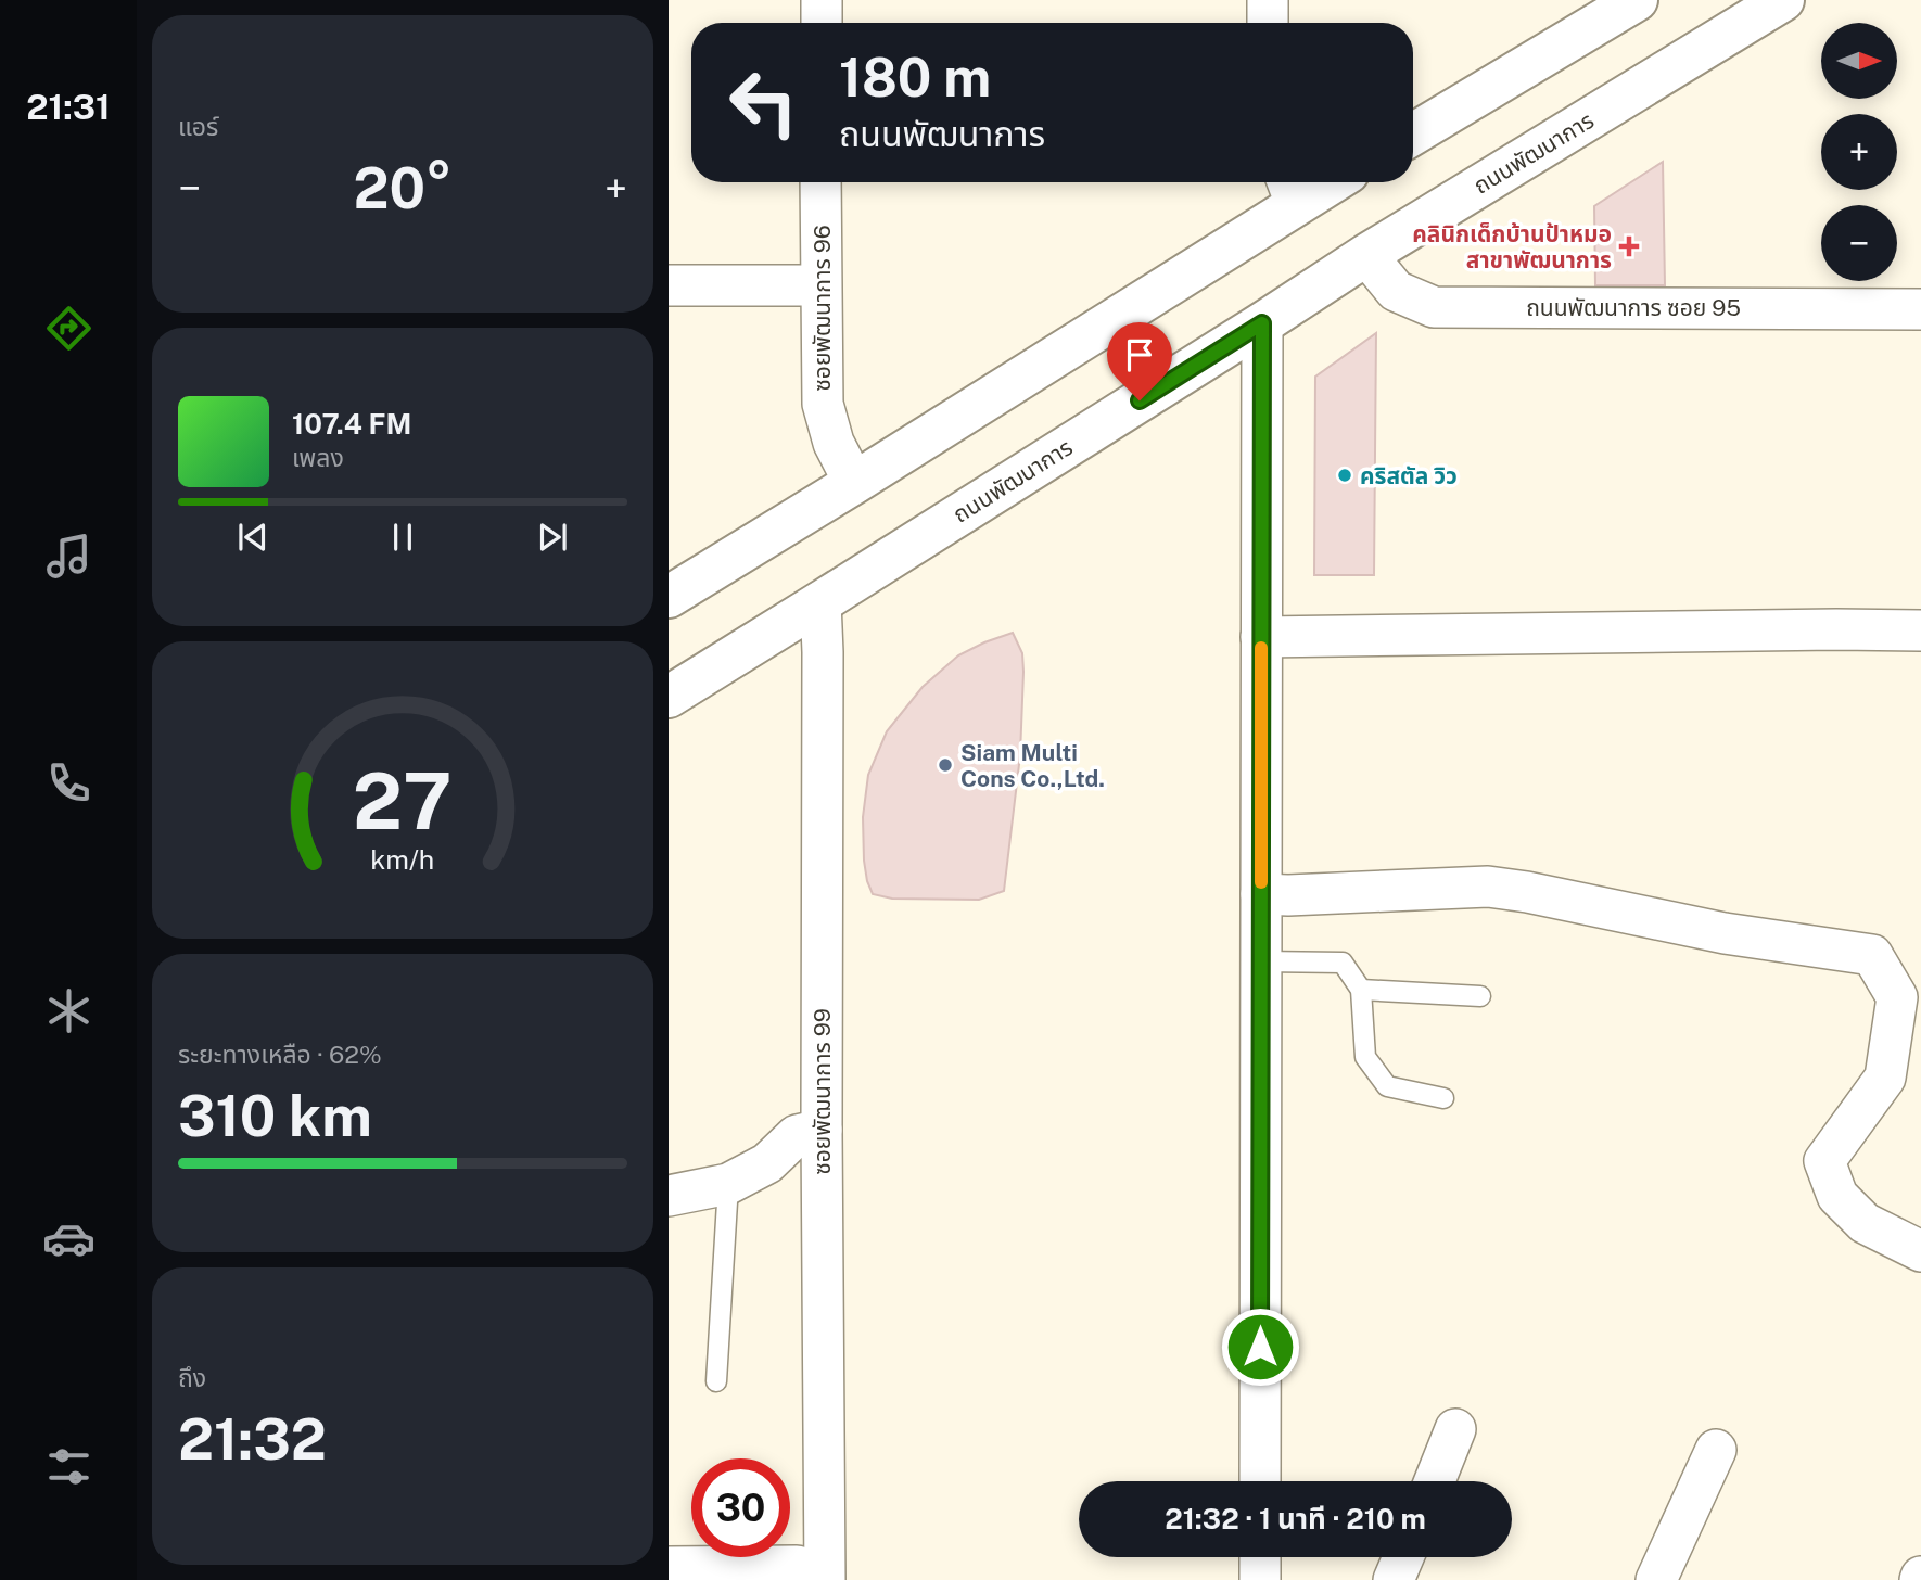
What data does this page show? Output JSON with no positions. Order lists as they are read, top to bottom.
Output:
{
  "streets": {
    "main road": ["ถนนพัฒนาการ"],
    "street": ["ถนนพัฒนาการ ซอย 95", "ซอยพัฒนาการ 96", "ซอยพัฒนาการ 99"]
  },
  "crossings": [
    ["ถนนพัฒนาการ", "ถนนพัฒนาการ ซอย 95"],
    ["ถนนพัฒนาการ", "ซอยพัฒนาการ 99"]
  ],
  "places": {
    "health": ["คลินิกเด็กบ้านป้าหมอ สาขาพัฒนาการ"],
    "other": ["คริสตัล วิว", "Siam Multi Cons Co.,Ltd."]
  },
  "north": "right",
  "page": {
    "tabs": "21:31",
    "tile": [
      "แอร์",
      ["ระยะทางเหลือ · 62%", "310 km"],
      ["ถึง", "21:32"]
    ],
    "map_buttons": ["+", "−"],
    "turn": ["180 m", "ถนนพัฒนาการ"],
    "heat": ["−", "20°", "+"],
    "song": ["107.4 FM", "เพลง"],
    "limit": "30",
    "trip": "21:32 · 1 นาที · 210 m",
    "gauge": ["27", "km/h"]
  }
}
